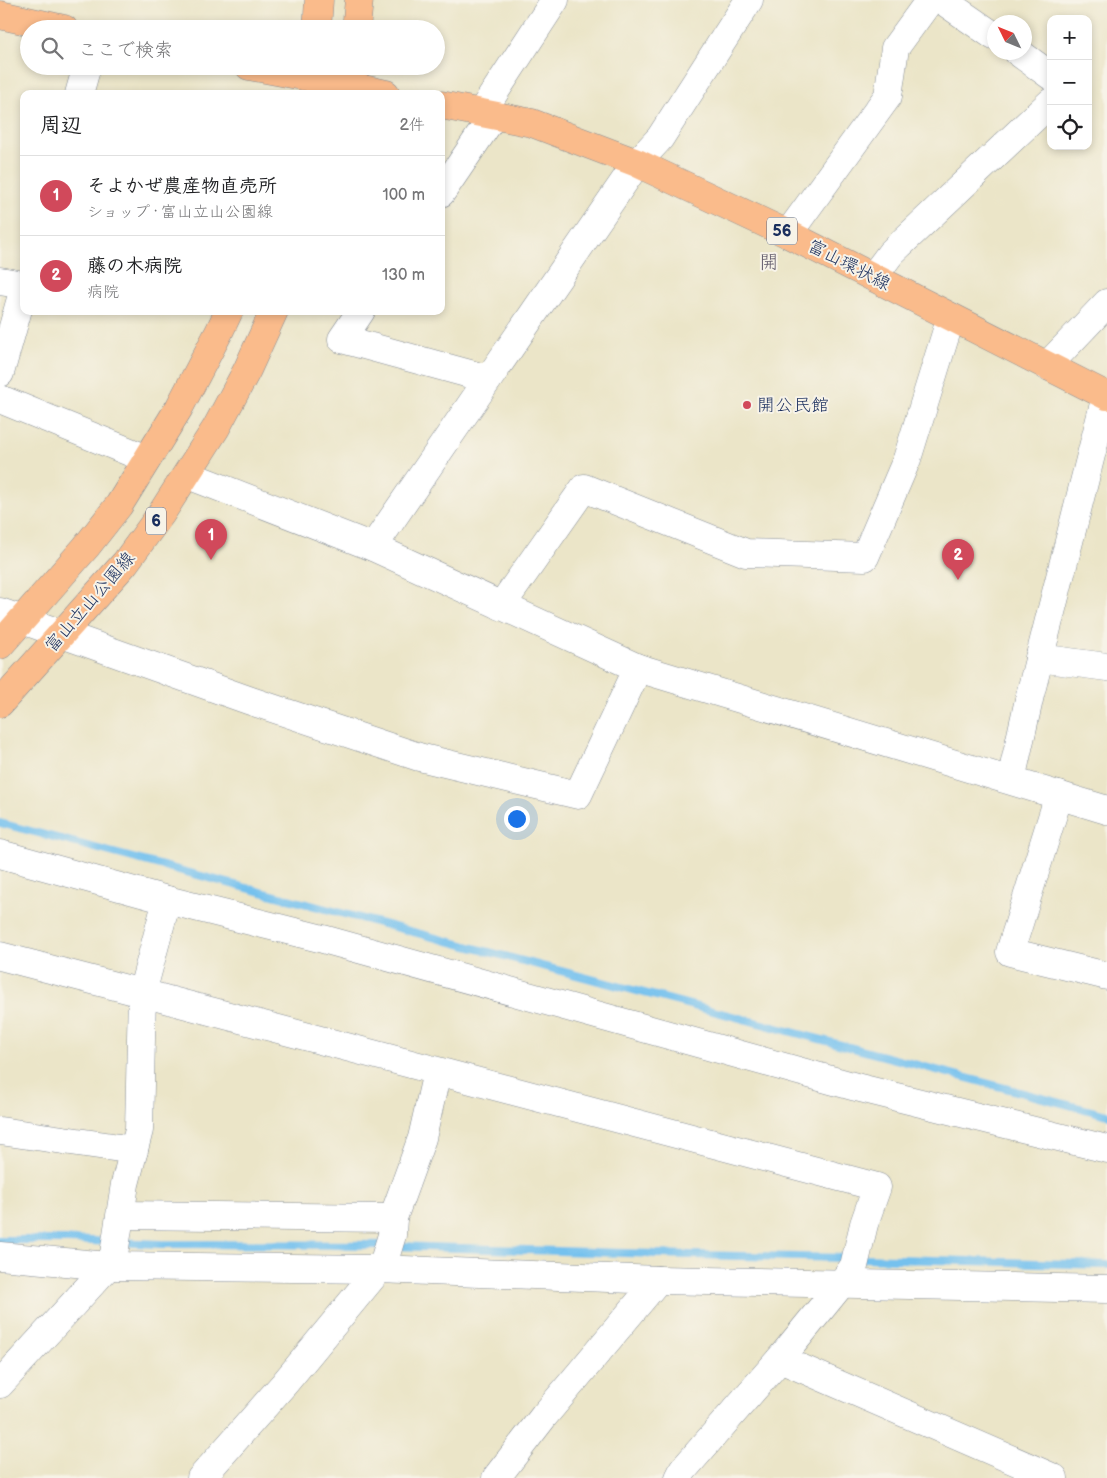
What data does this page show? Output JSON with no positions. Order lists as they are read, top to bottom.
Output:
{
  "streets": {
    "main road": [
      "56",
      "富山環状線",
      "6",
      "富山立山公園線"
    ]
  },
  "districts": ["開"],
  "places": ["開公民館"],
  "north": "top left",
  "page": {
    "map_buttons": ["+", "−"],
    "search": "ここで検索",
    "heading": ["周辺", "2件"],
    "list": [
      {
        "mark": "1",
        "name": "そよかぜ農産物直売所",
        "note": "ショップ · 富山立山公園線",
        "value": "100 m"
      },
      {
        "mark": "2",
        "name": "藤の木病院",
        "note": "病院",
        "value": "130 m"
      }
    ],
    "pins": ["1", "2"]
  }
}
